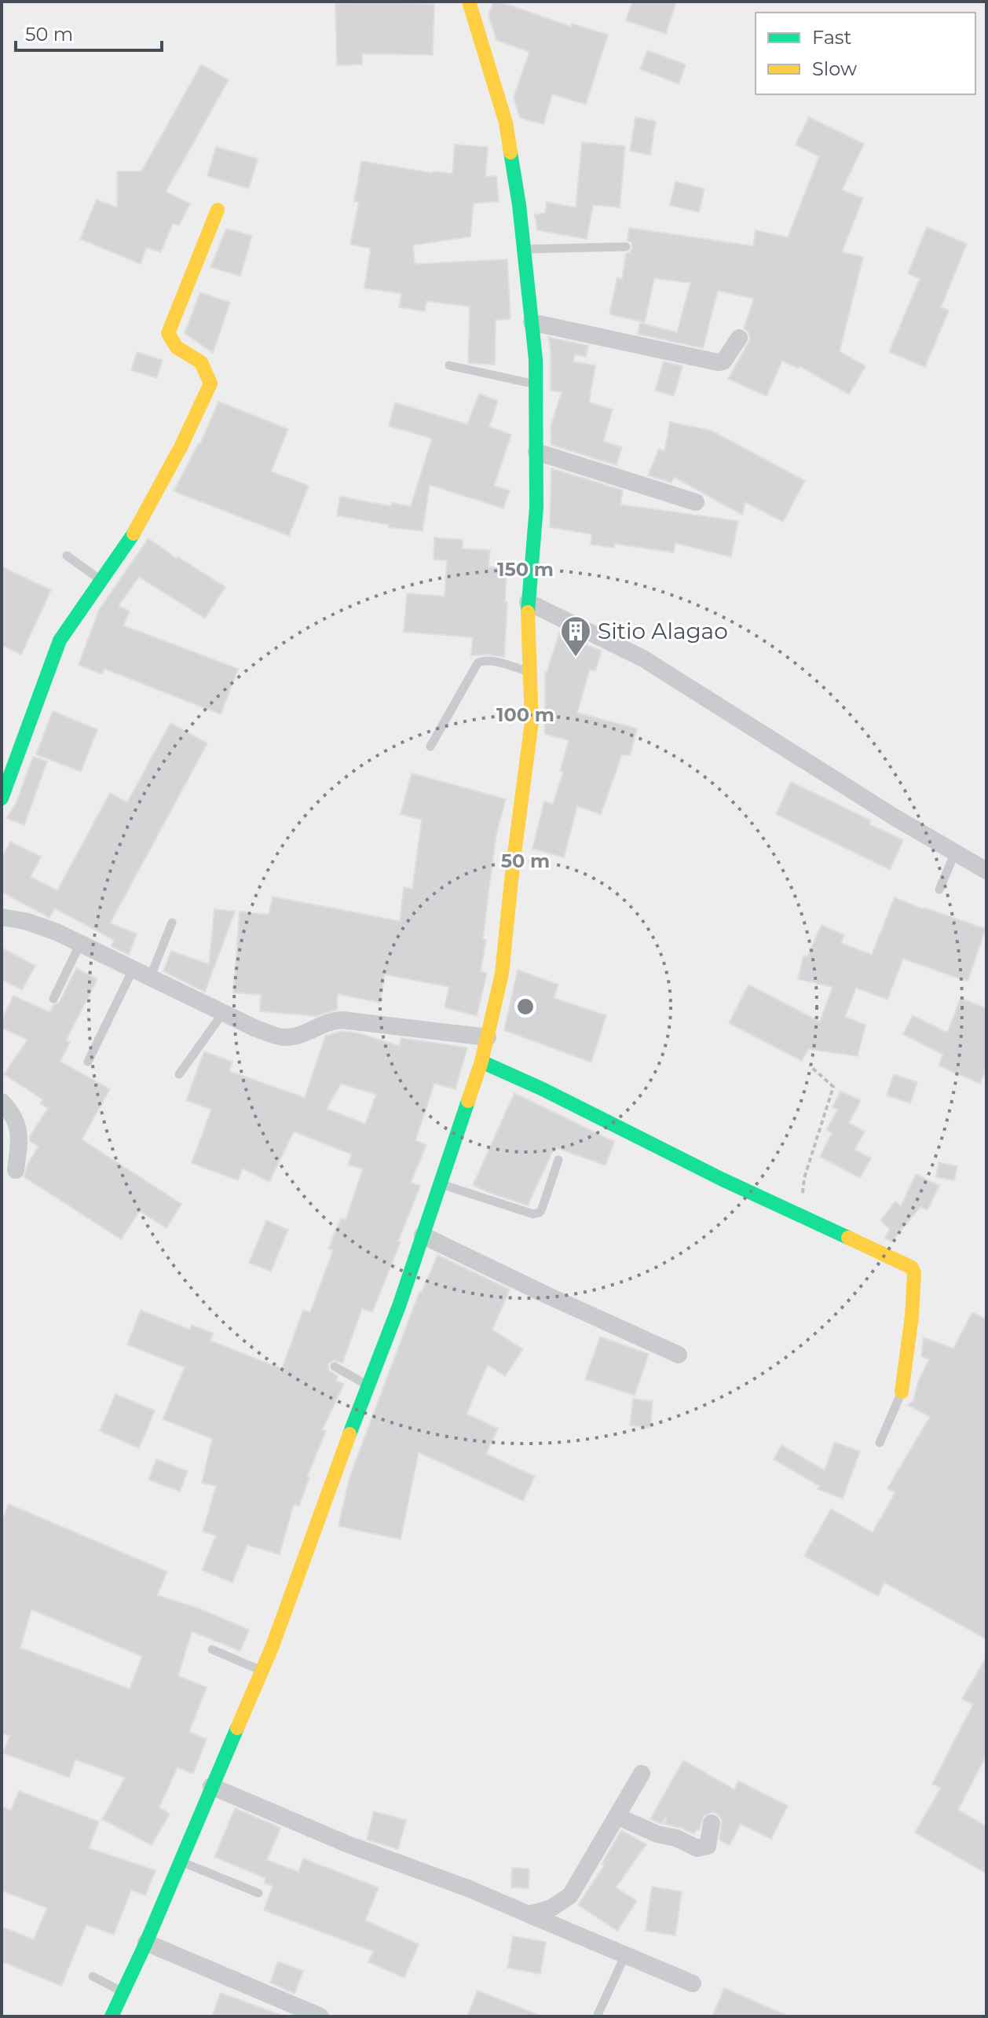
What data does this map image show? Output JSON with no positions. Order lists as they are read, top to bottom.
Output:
{
  "places": {
    "building": ["Sitio Alagao"]
  },
  "legend": ["Fast", "Slow"],
  "scale_bar": "50 m",
  "rings": ["150 m", "100 m", "50 m"]
}
